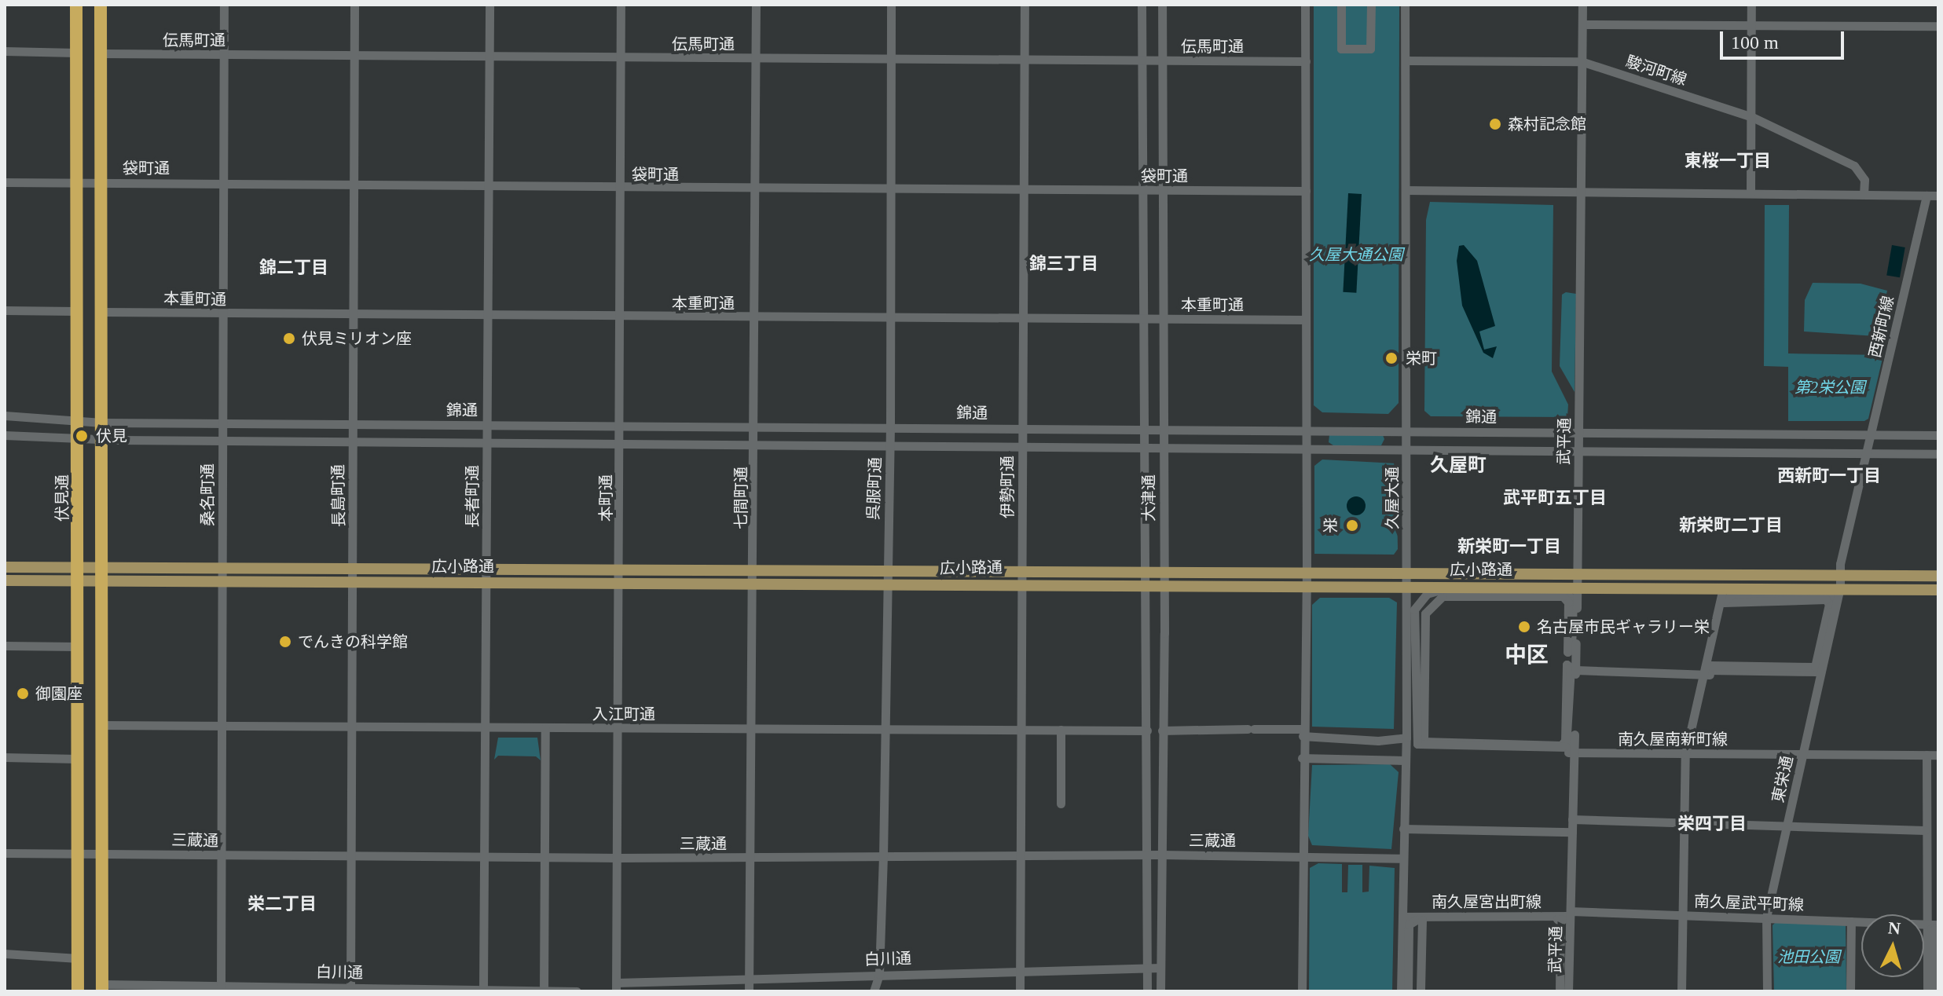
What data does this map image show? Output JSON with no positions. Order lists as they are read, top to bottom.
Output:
{
  "streets": {
    "highway": ["伏見通"],
    "main road": ["広小路通"],
    "street": [
      "伝馬町通",
      "駿河町線",
      "袋町通",
      "本重町通",
      "西新町線",
      "錦通",
      "武平通",
      "伊勢町通",
      "呉服町通",
      "桑名町通",
      "長島町通",
      "長者町通",
      "本町通",
      "七間町通",
      "大津通",
      "久屋大通",
      "入江町通",
      "南久屋南新町線",
      "東栄通",
      "三蔵通",
      "南久屋宮出町線",
      "南久屋武平町線",
      "白川通"
    ]
  },
  "crossings": [
    ["伝馬町通", "伊勢町通"],
    ["伝馬町通", "呉服町通"],
    ["伝馬町通", "桑名町通"],
    ["伝馬町通", "長島町通"],
    ["伝馬町通", "長者町通"],
    ["伝馬町通", "本町通"],
    ["伝馬町通", "七間町通"],
    ["伝馬町通", "大津通"],
    ["駿河町線", "武平通"],
    ["駿河町線", "久屋大通"],
    ["袋町通", "伊勢町通"],
    ["袋町通", "呉服町通"],
    ["袋町通", "桑名町通"],
    ["袋町通", "長島町通"],
    ["袋町通", "長者町通"],
    ["袋町通", "伏見通"],
    ["袋町通", "本町通"],
    ["袋町通", "七間町通"],
    ["袋町通", "大津通"],
    ["本重町通", "伊勢町通"],
    ["本重町通", "呉服町通"],
    ["本重町通", "桑名町通"],
    ["本重町通", "長島町通"],
    ["本重町通", "長者町通"],
    ["本重町通", "本町通"],
    ["本重町通", "七間町通"],
    ["本重町通", "大津通"],
    ["西新町線", "錦通"],
    ["西新町線", "広小路通"],
    ["西新町線", "東栄通"],
    ["錦通", "武平通"],
    ["錦通", "伊勢町通"],
    ["錦通", "呉服町通"],
    ["錦通", "桑名町通"],
    ["錦通", "長島町通"],
    ["錦通", "長者町通"],
    ["錦通", "伏見通"],
    ["錦通", "本町通"],
    ["錦通", "七間町通"],
    ["錦通", "大津通"],
    ["錦通", "久屋大通"],
    ["武平通", "広小路通"],
    ["武平通", "南久屋南新町線"],
    ["武平通", "南久屋宮出町線"],
    ["武平通", "南久屋武平町線"],
    ["伊勢町通", "広小路通"],
    ["伊勢町通", "入江町通"],
    ["伊勢町通", "三蔵通"],
    ["伊勢町通", "白川通"],
    ["呉服町通", "広小路通"],
    ["呉服町通", "入江町通"],
    ["呉服町通", "三蔵通"],
    ["呉服町通", "白川通"],
    ["桑名町通", "広小路通"],
    ["桑名町通", "入江町通"],
    ["桑名町通", "三蔵通"],
    ["桑名町通", "白川通"],
    ["長島町通", "広小路通"],
    ["長島町通", "入江町通"],
    ["長島町通", "三蔵通"],
    ["長島町通", "白川通"],
    ["長者町通", "広小路通"],
    ["長者町通", "入江町通"],
    ["長者町通", "三蔵通"],
    ["長者町通", "白川通"],
    ["伏見通", "広小路通"],
    ["伏見通", "三蔵通"],
    ["本町通", "広小路通"],
    ["本町通", "入江町通"],
    ["本町通", "三蔵通"],
    ["本町通", "白川通"],
    ["七間町通", "広小路通"],
    ["七間町通", "入江町通"],
    ["七間町通", "三蔵通"],
    ["七間町通", "白川通"],
    ["大津通", "広小路通"],
    ["大津通", "入江町通"],
    ["大津通", "三蔵通"],
    ["大津通", "白川通"],
    ["久屋大通", "広小路通"],
    ["久屋大通", "南久屋南新町線"],
    ["久屋大通", "三蔵通"],
    ["久屋大通", "南久屋宮出町線"],
    ["広小路通", "東栄通"],
    ["南久屋南新町線", "東栄通"],
    ["東栄通", "南久屋武平町線"],
    ["南久屋宮出町線", "南久屋武平町線"]
  ],
  "districts": [
    "東桜一丁目",
    "錦三丁目",
    "錦二丁目",
    "久屋町",
    "西新町一丁目",
    "武平町五丁目",
    "新栄町二丁目",
    "新栄町一丁目",
    "中区",
    "栄四丁目",
    "栄二丁目"
  ],
  "parks": ["久屋大通公園", "第2栄公園", "池田公園"],
  "places": [
    "森村記念館",
    "伏見ミリオン座",
    "栄町",
    "伏見",
    "栄",
    "名古屋市民ギャラリー栄",
    "でんきの科学館",
    "御園座"
  ],
  "scale_bar": "100 m",
  "north": "top"
}
